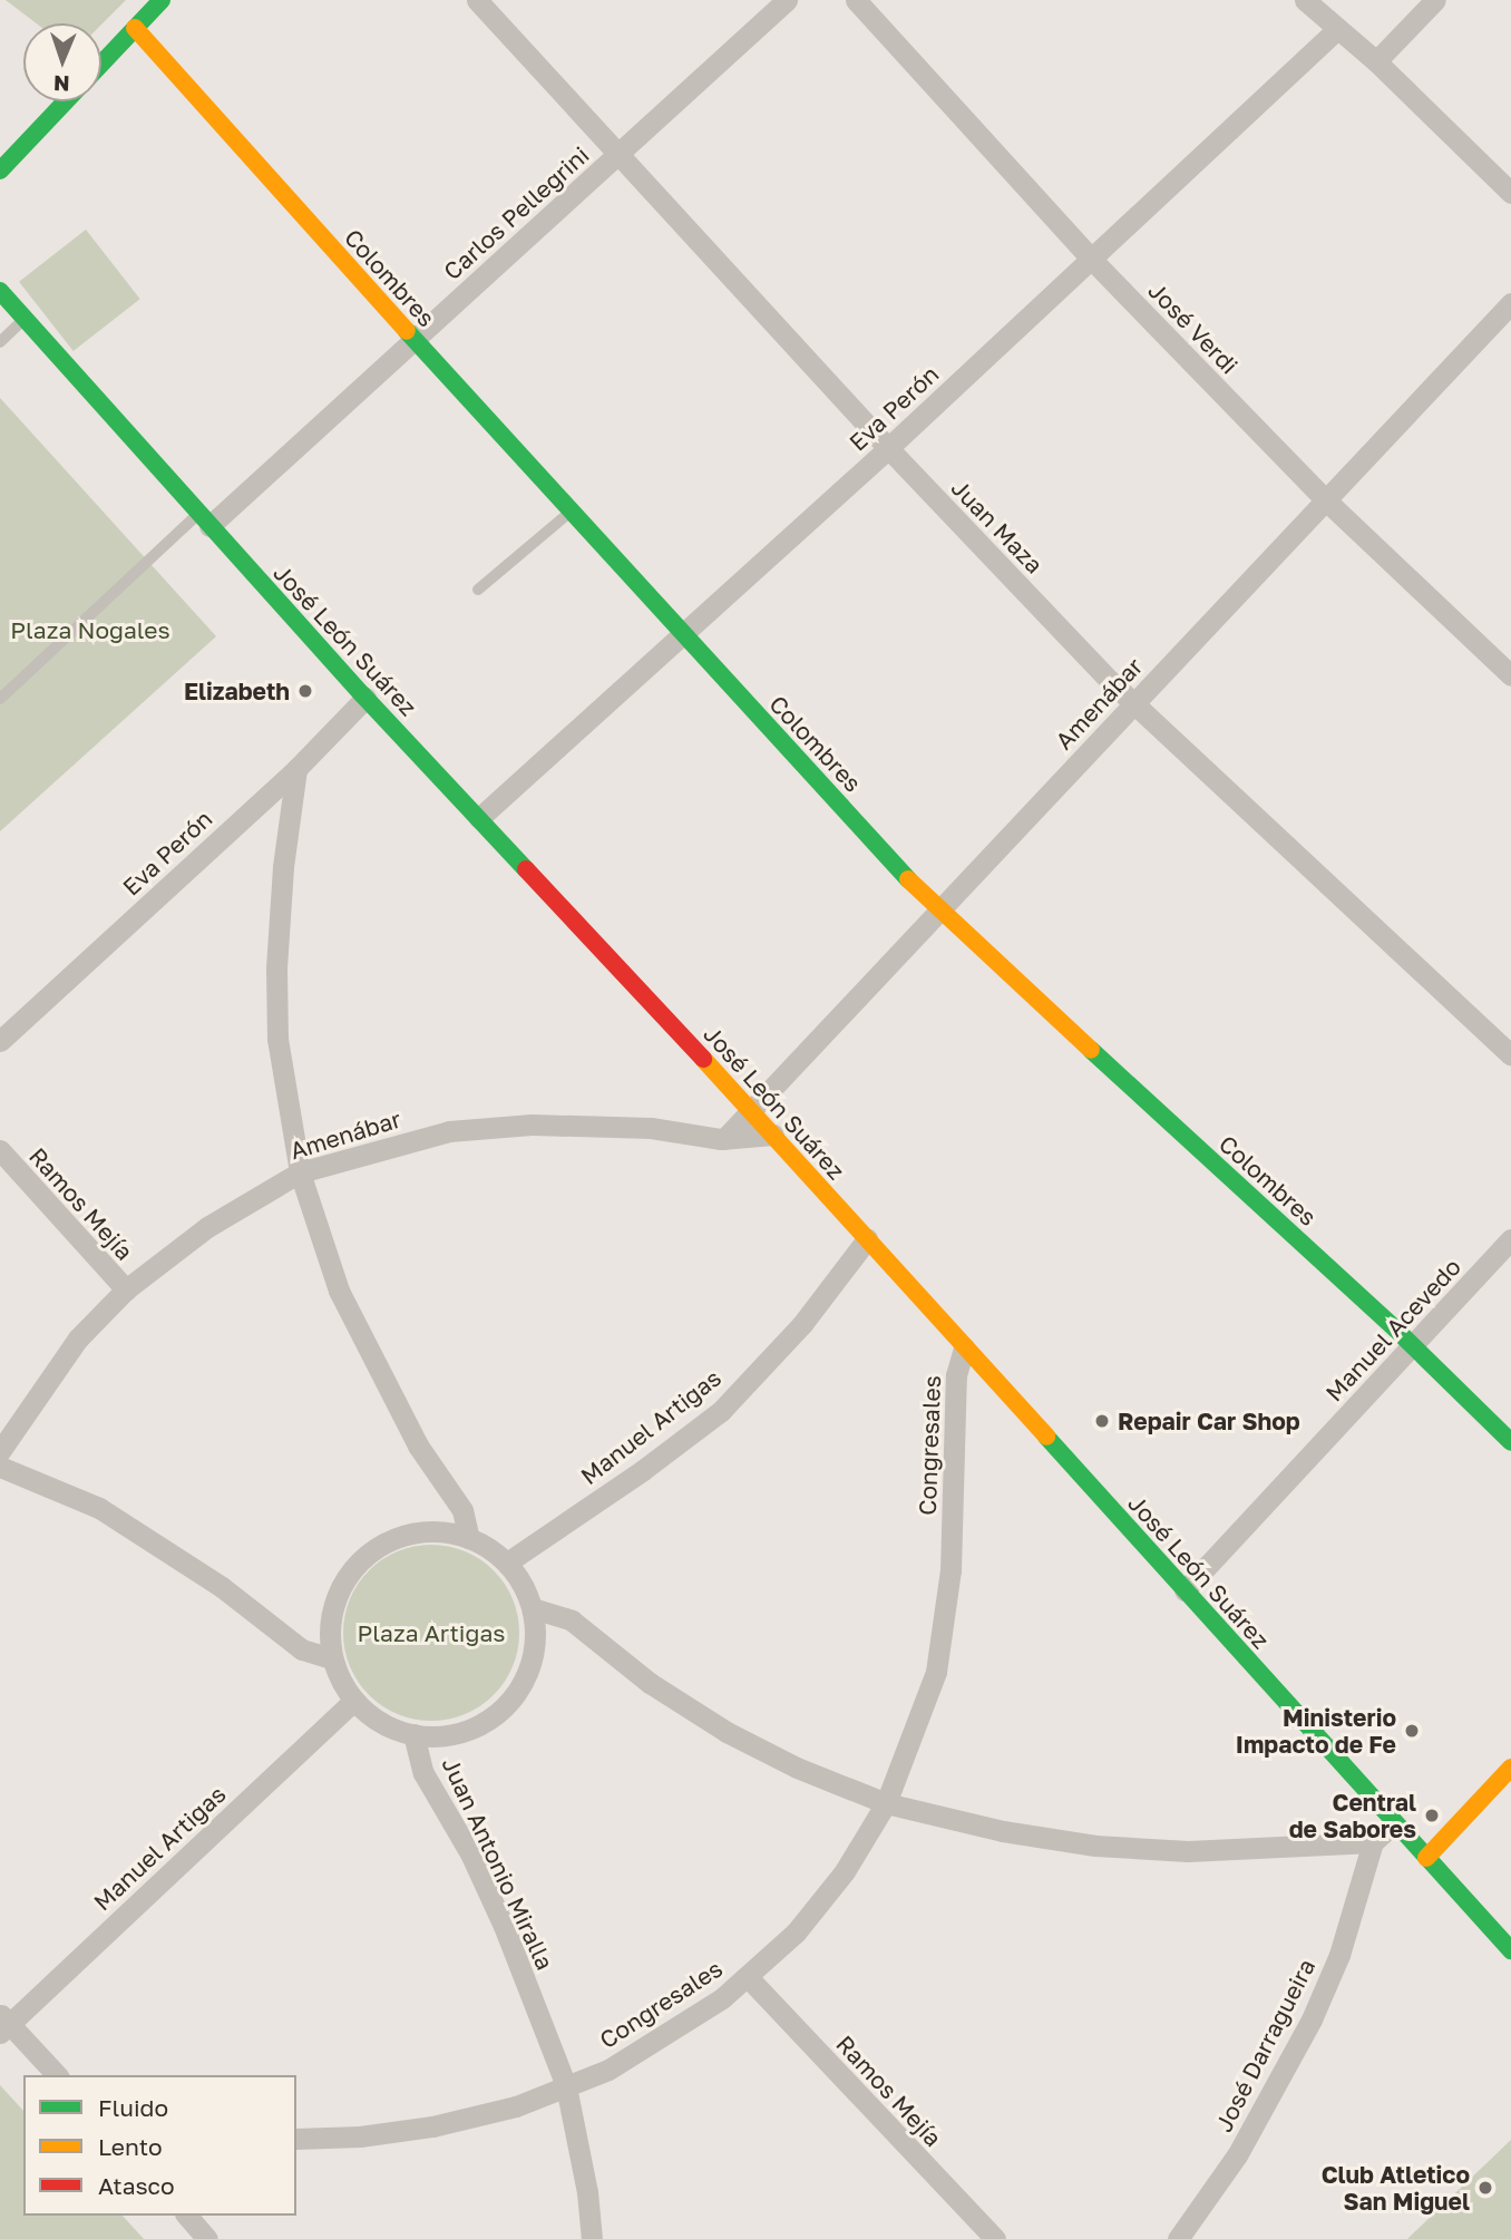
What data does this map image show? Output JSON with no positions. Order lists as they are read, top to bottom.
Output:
{
  "streets": {
    "street": [
      "Carlos Pellegrini",
      "Colombres",
      "José Verdi",
      "Eva Perón",
      "Juan Maza",
      "José León Suárez",
      "Amenábar",
      "Ramos Mejía",
      "Manuel Acevedo",
      "Manuel Artigas",
      "Congresales",
      "Juan Antonio Miralla",
      "José Darragueira"
    ]
  },
  "crossings": [
    ["Carlos Pellegrini", "Colombres"],
    ["Carlos Pellegrini", "Juan Maza"],
    ["Carlos Pellegrini", "José León Suárez"],
    ["Colombres", "Eva Perón"],
    ["Colombres", "Amenábar"],
    ["Colombres", "Manuel Acevedo"],
    ["José Verdi", "Eva Perón"],
    ["José Verdi", "Amenábar"],
    ["Eva Perón", "Juan Maza"],
    ["Eva Perón", "José León Suárez"],
    ["Juan Maza", "Amenábar"],
    ["José León Suárez", "Amenábar"],
    ["José León Suárez", "Manuel Acevedo"],
    ["José León Suárez", "Manuel Artigas"],
    ["José León Suárez", "Congresales"],
    ["Amenábar", "Ramos Mejía"],
    ["Ramos Mejía", "Congresales"],
    ["Manuel Artigas", "Juan Antonio Miralla"],
    ["Congresales", "Juan Antonio Miralla"]
  ],
  "parks": ["Plaza Nogales", "Plaza Artigas"],
  "places": [
    "Elizabeth",
    "Repair Car Shop",
    "Ministerio Impacto de Fe",
    "Central de Sabores",
    "Club Atletico San Miguel"
  ],
  "legend": ["Fluido", "Lento", "Atasco"],
  "north": "bottom"
}
